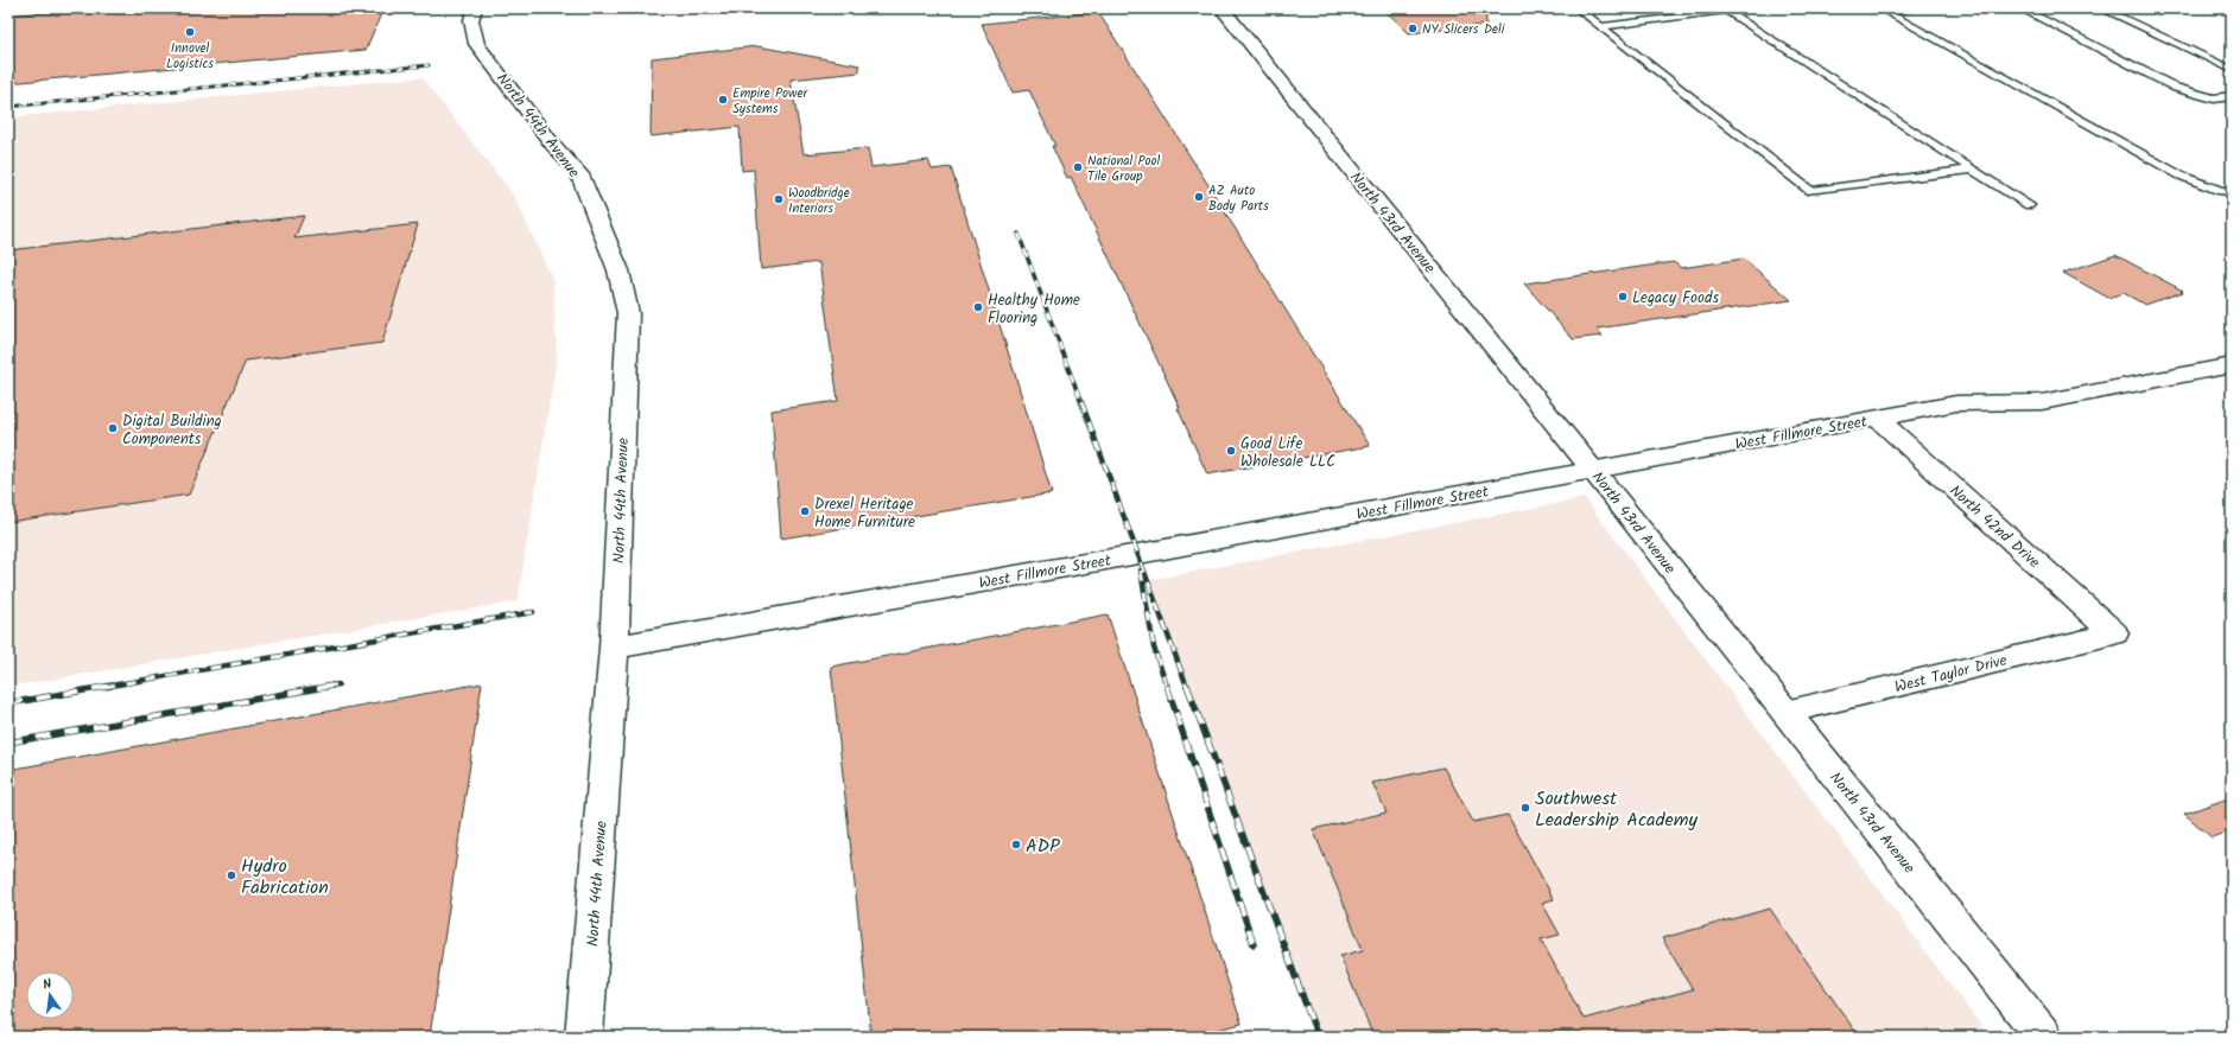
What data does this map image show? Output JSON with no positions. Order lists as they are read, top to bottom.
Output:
{
  "streets": {
    "street": [
      "North 44th Avenue",
      "North 43rd Avenue",
      "West Fillmore Street",
      "North 42nd Drive",
      "West Taylor Drive"
    ]
  },
  "crossings": [
    ["North 44th Avenue", "West Fillmore Street"],
    ["North 43rd Avenue", "West Fillmore Street"],
    ["North 43rd Avenue", "West Taylor Drive"],
    ["West Fillmore Street", "North 42nd Drive"],
    ["North 42nd Drive", "West Taylor Drive"]
  ],
  "places": [
    "NY Slicers Deli",
    "Innovel Logistics",
    "Empire Power Systems",
    "National Pool Tile Group",
    "AZ Auto Body Parts",
    "Woodbridge Interiors",
    "Legacy Foods",
    "Healthy Home Flooring",
    "Digital Building Components",
    "Good Life Wholesale LLC",
    "Drexel Heritage Home Furniture",
    "Southwest Leadership Academy",
    "ADP",
    "Hydro Fabrication"
  ],
  "north": "top"
}
